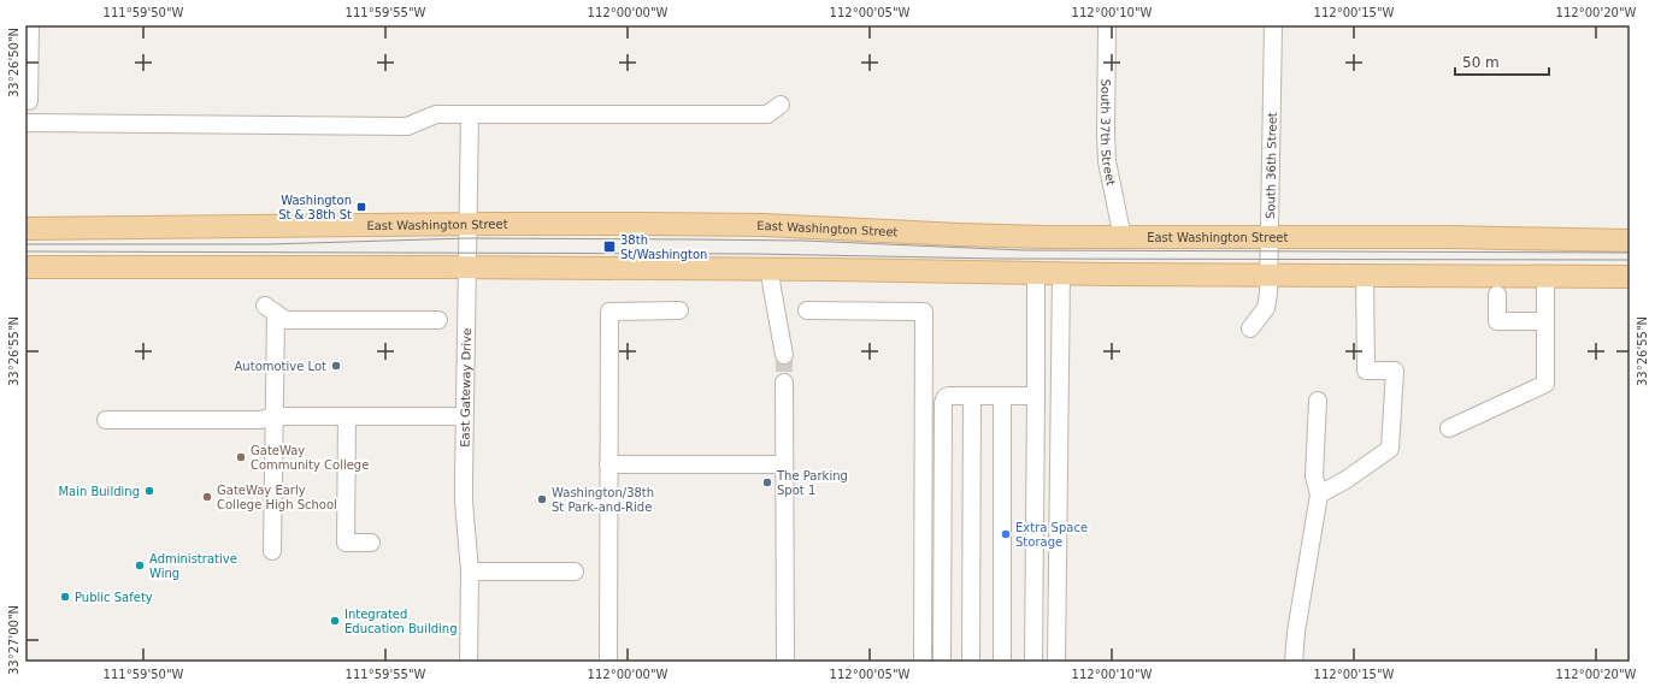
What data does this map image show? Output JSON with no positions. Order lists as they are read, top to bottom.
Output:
{
  "streets": {
    "main road": ["East Washington Street"],
    "street": ["South 37th Street", "South 36th Street", "East Gateway Drive"]
  },
  "crossings": [
    ["South 37th Street", "East Washington Street"],
    ["South 36th Street", "East Washington Street"],
    ["East Washington Street", "East Gateway Drive"]
  ],
  "places": {
    "transit": ["Washington St & 38th St", "38th St/Washington"],
    "other": [
      "Automotive Lot",
      "GateWay Community College",
      "The Parking Spot 1",
      "Main Building",
      "GateWay Early College High School",
      "Washington/38th St Park-and-Ride",
      "Extra Space Storage",
      "Administrative Wing",
      "Public Safety",
      "Integrated Education Building"
    ]
  },
  "scale_bar": "50 m",
  "coordinates": [
    "111°59'50\"W",
    "111°59'55\"W",
    "112°00'00\"W",
    "112°00'05\"W",
    "112°00'10\"W",
    "112°00'15\"W",
    "112°00'20\"W",
    "33°26'50\"N",
    "33°26'55\"N",
    "33°27'00\"N"
  ]
}
